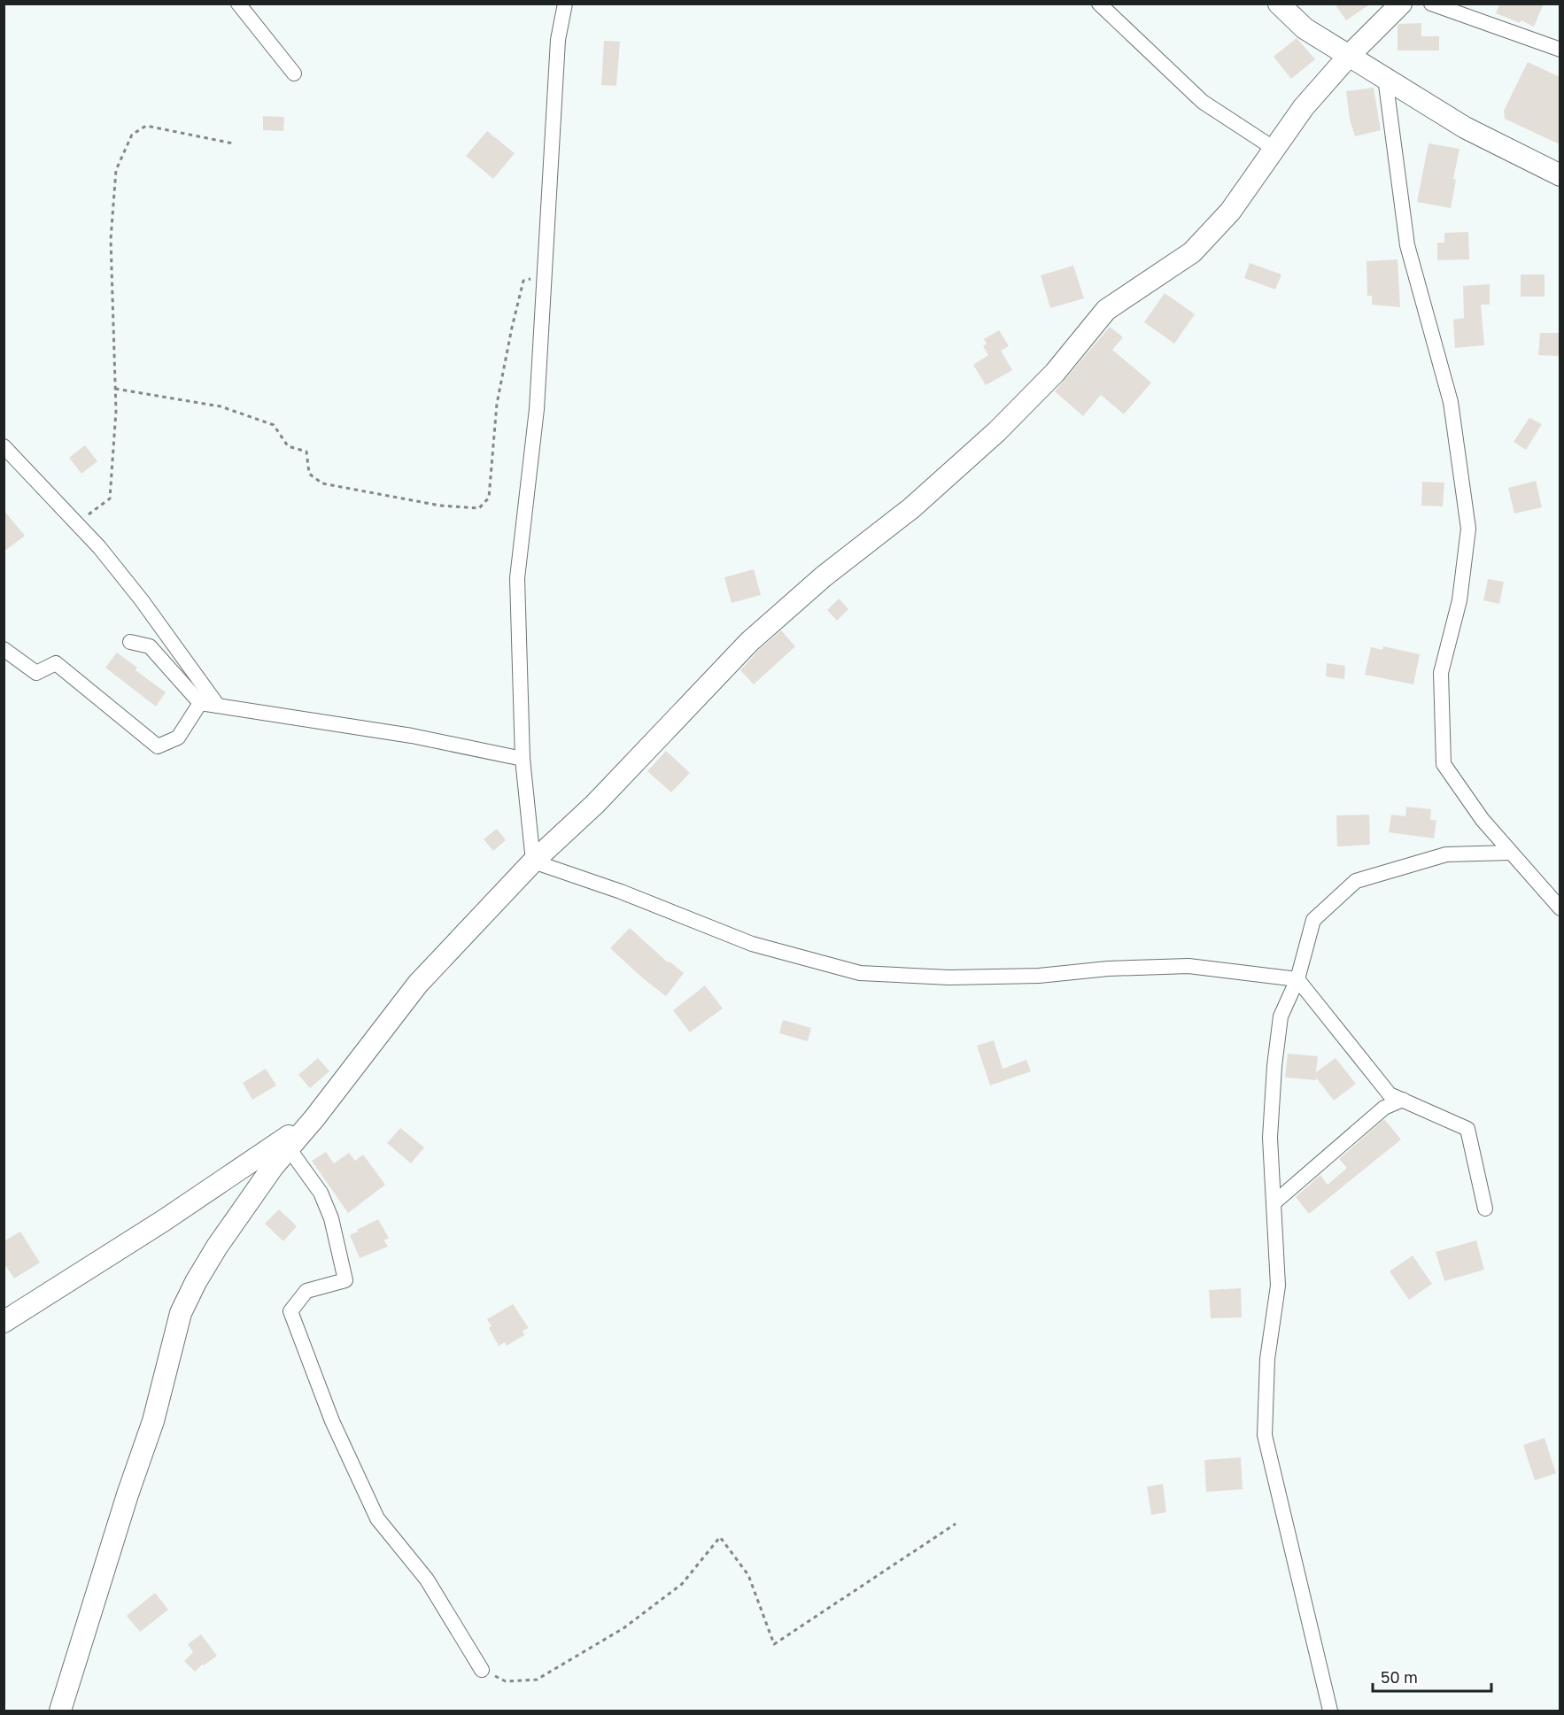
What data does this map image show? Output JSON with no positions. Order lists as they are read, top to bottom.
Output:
{
  "scale_bar": "50 m"
}
